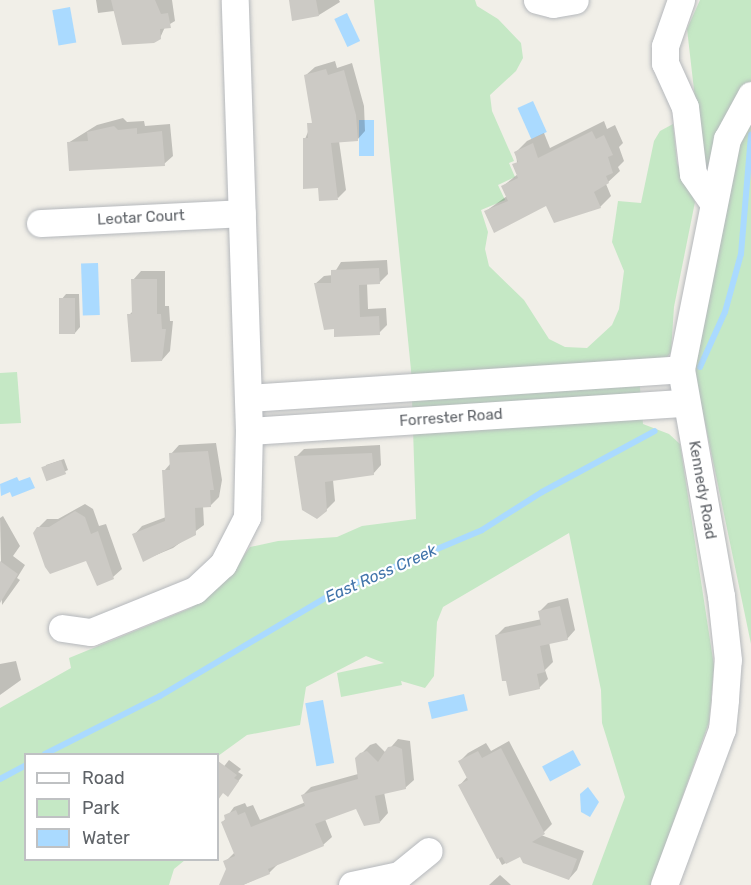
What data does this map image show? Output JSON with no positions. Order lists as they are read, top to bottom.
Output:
{
  "streets": {
    "street": ["Leotar Court", "Forrester Road", "Kennedy Road"]
  },
  "crossings": [
    ["Forrester Road", "Kennedy Road"]
  ],
  "water": ["East Ross Creek"],
  "legend": ["Road", "Park", "Water"]
}
